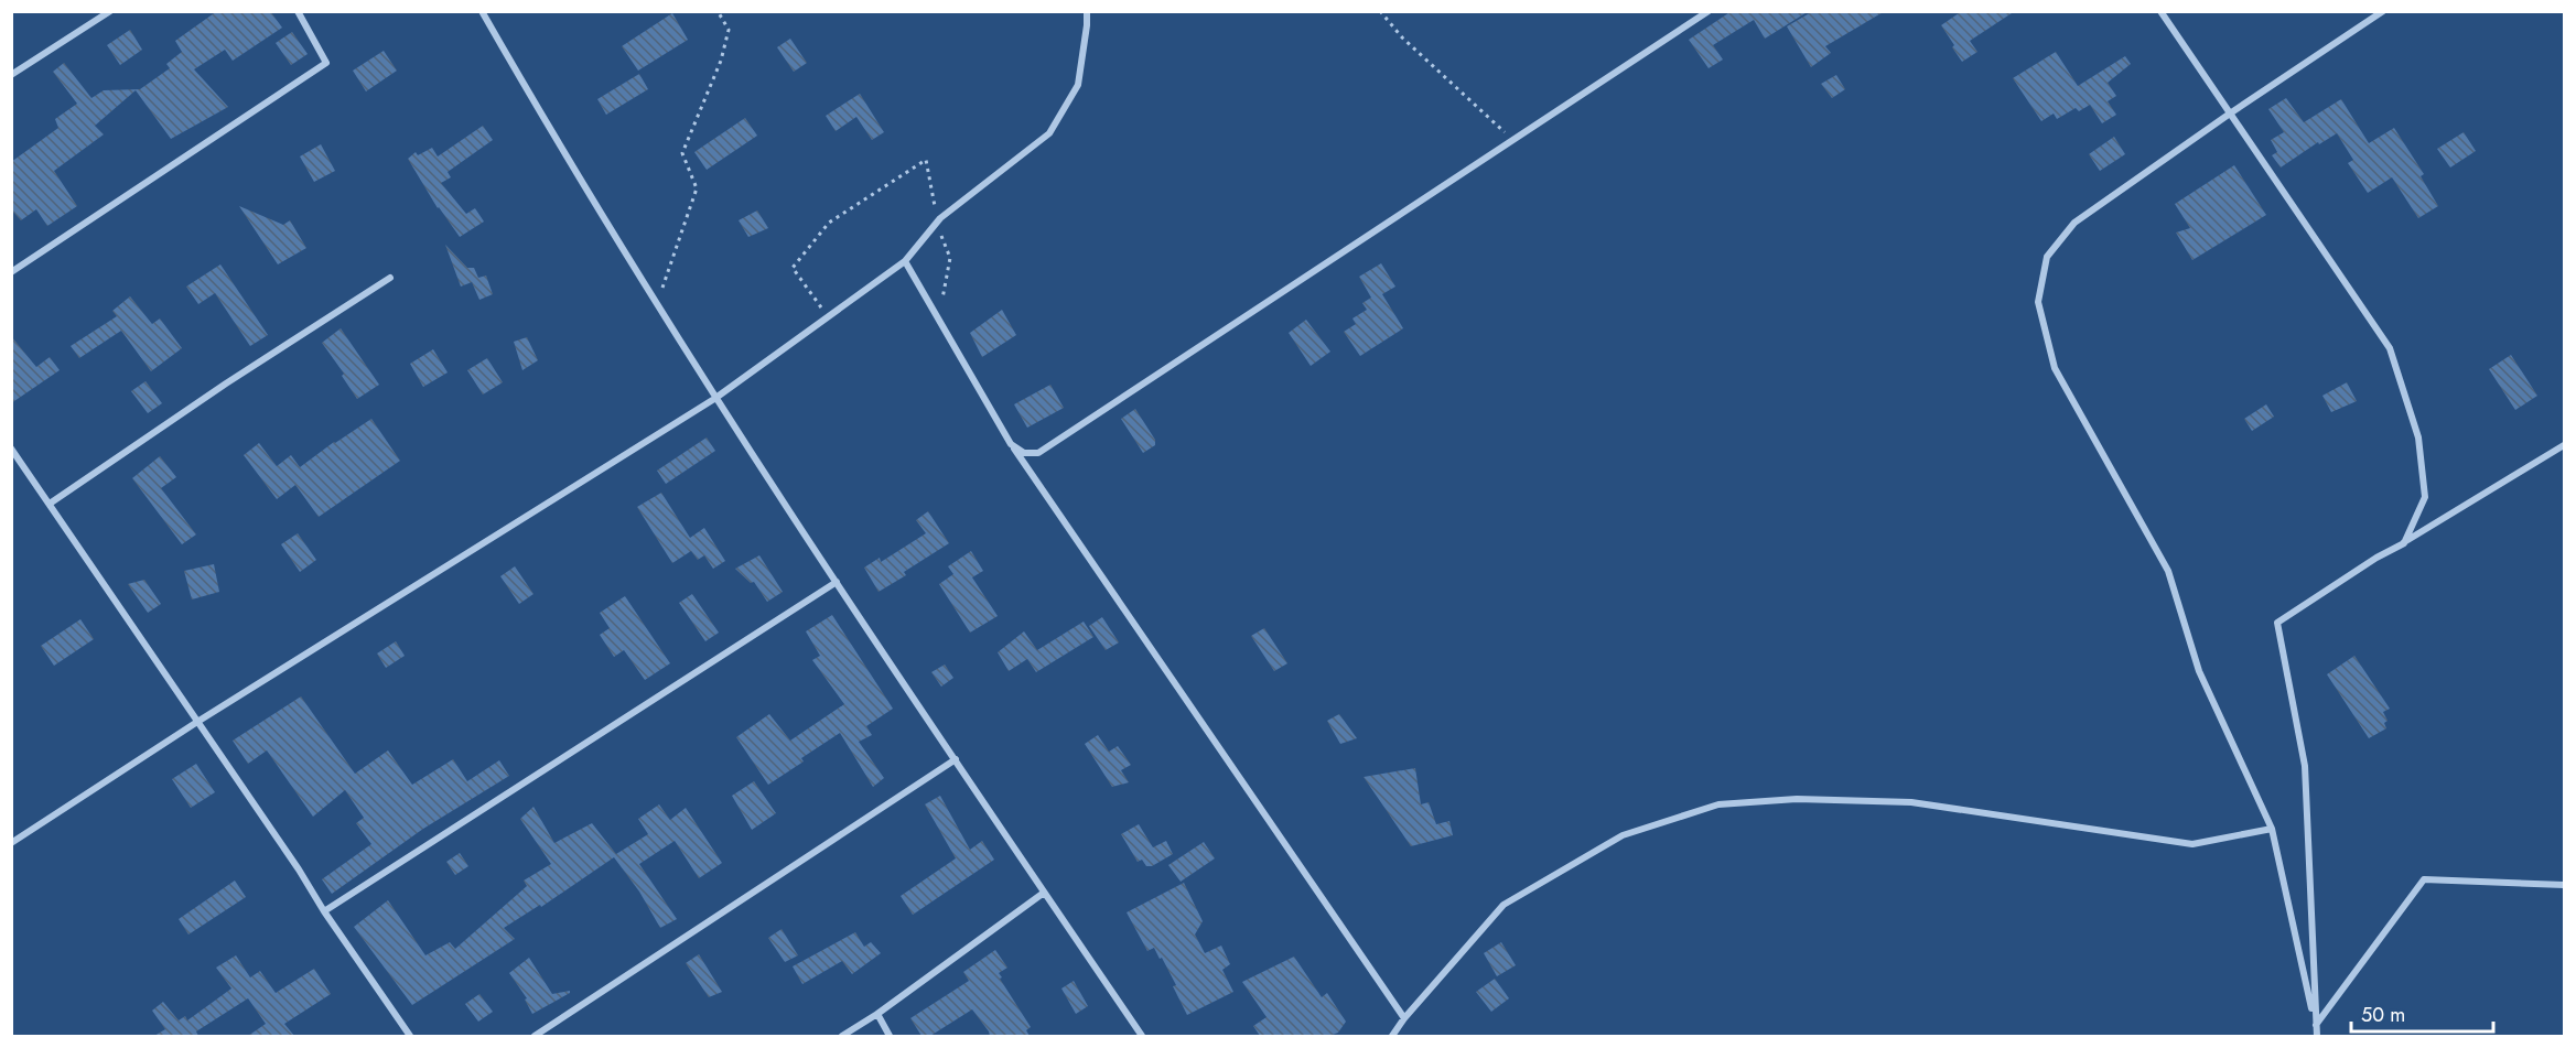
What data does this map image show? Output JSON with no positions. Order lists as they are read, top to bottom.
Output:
{
  "scale_bar": "50 m"
}
